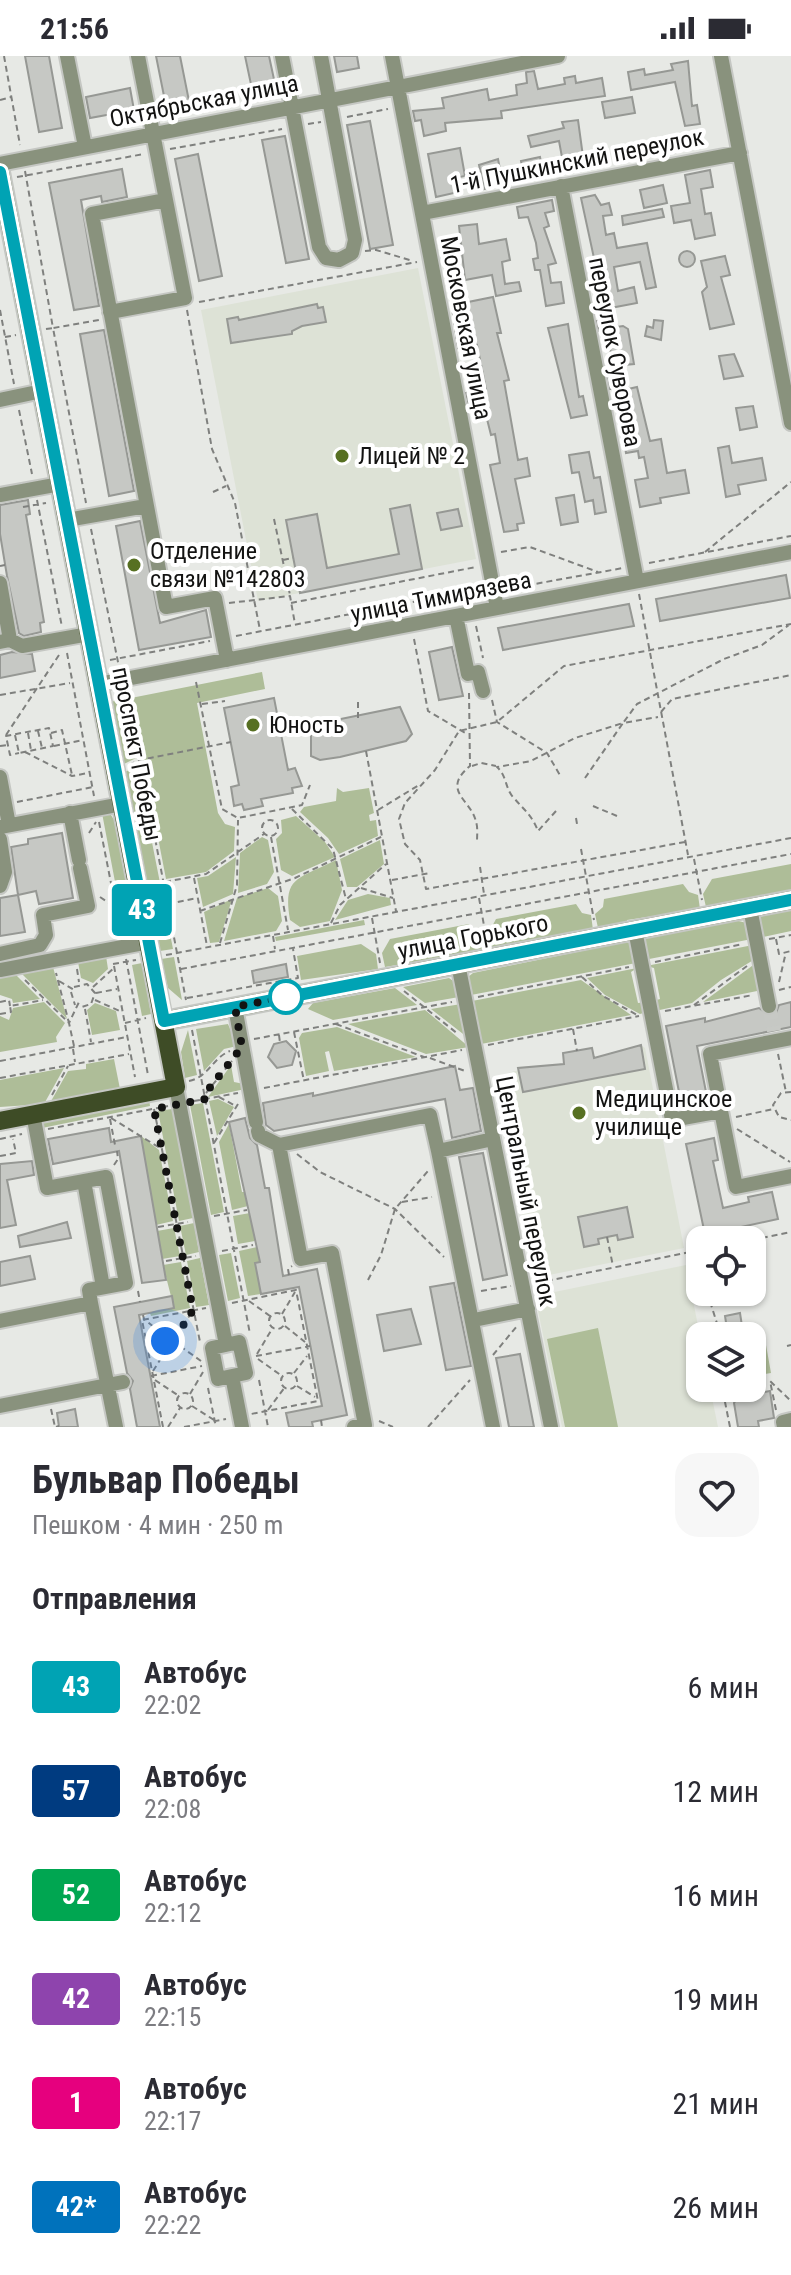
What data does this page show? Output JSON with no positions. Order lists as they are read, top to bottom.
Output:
{
  "streets": {
    "main road": ["проспект Победы", "улица Горького"],
    "street": [
      "Октябрьская улица",
      "1-й Пушкинский переулок",
      "Московская улица",
      "переулок Суворова",
      "улица Тимирязева",
      "Центральный переулок"
    ]
  },
  "crossings": [
    ["Октябрьская улица", "Московская улица"],
    ["Октябрьская улица", "проспект Победы"],
    ["1-й Пушкинский переулок", "Московская улица"],
    ["1-й Пушкинский переулок", "переулок Суворова"],
    ["Московская улица", "улица Тимирязева"],
    ["переулок Суворова", "улица Тимирязева"],
    ["улица Тимирязева", "проспект Победы"],
    ["проспект Победы", "улица Горького"],
    ["улица Горького", "Центральный переулок"]
  ],
  "places": [
    "Лицей № 2",
    "Отделение связи №142803",
    "Юность",
    "Медицинское училище"
  ],
  "lines": ["bus line 43"],
  "page": {
    "status": "21:56",
    "on_map": "43",
    "heading": [
      ["Бульвар Победы", "Пешком · 4 мин · 250 m"],
      "Отправления"
    ],
    "list": [
      {
        "mark": "43",
        "name": "Автобус",
        "note": "22:02",
        "value": "6 мин"
      },
      {
        "mark": "57",
        "name": "Автобус",
        "note": "22:08",
        "value": "12 мин"
      },
      {
        "mark": "52",
        "name": "Автобус",
        "note": "22:12",
        "value": "16 мин"
      },
      {
        "mark": "42",
        "name": "Автобус",
        "note": "22:15",
        "value": "19 мин"
      },
      {
        "mark": "1",
        "name": "Автобус",
        "note": "22:17",
        "value": "21 мин"
      },
      {
        "mark": "42*",
        "name": "Автобус",
        "note": "22:22",
        "value": "26 мин"
      }
    ]
  }
}
